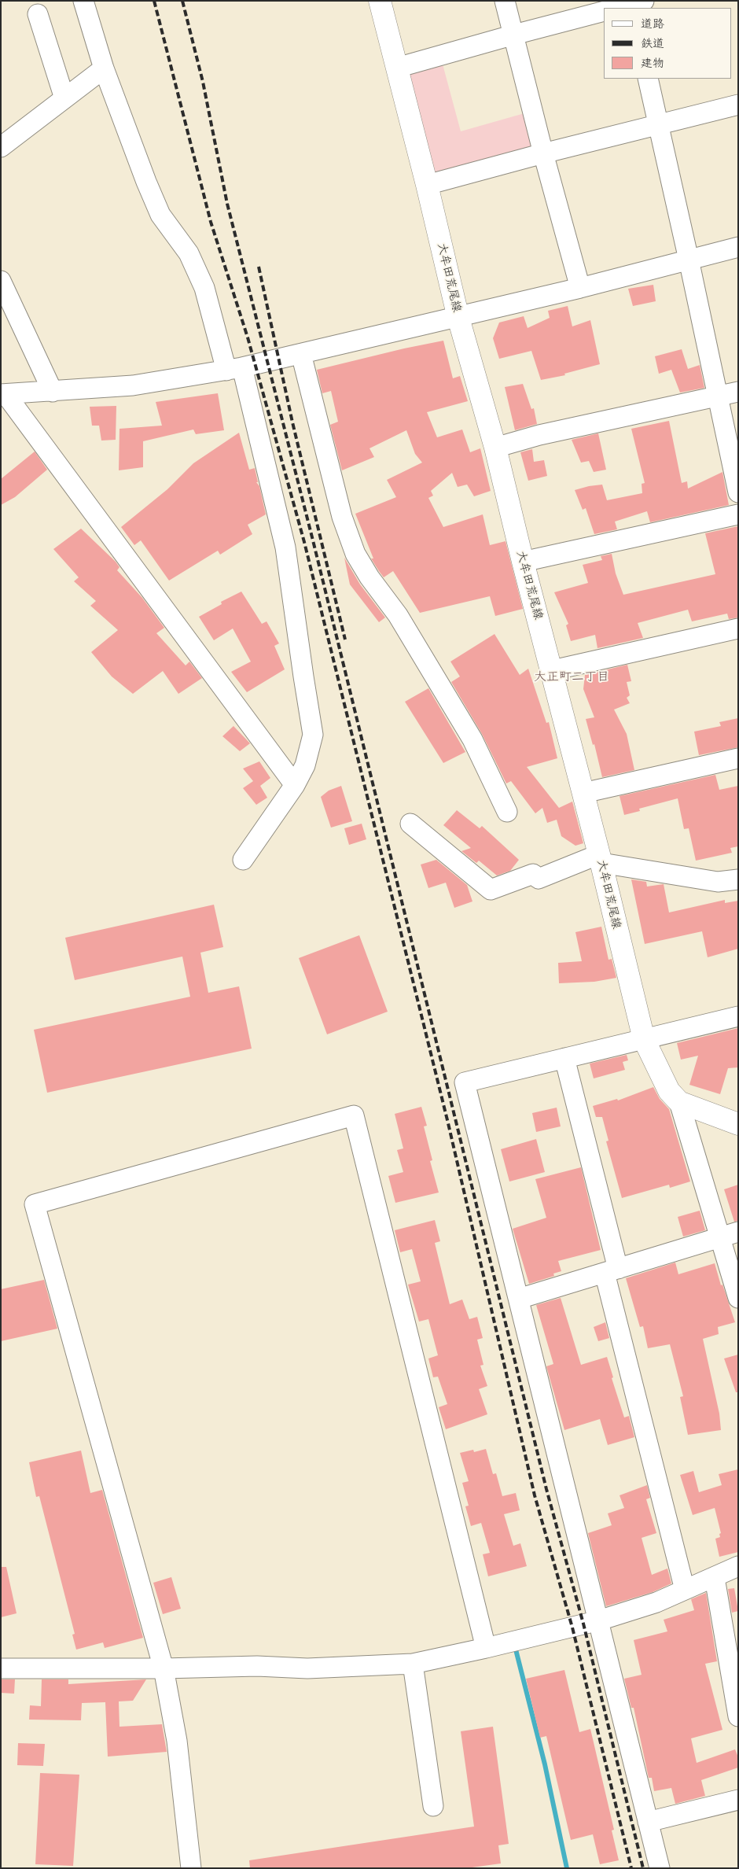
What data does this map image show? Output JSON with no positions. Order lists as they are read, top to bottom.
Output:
{
  "streets": {
    "main road": ["大牟田荒尾線"]
  },
  "districts": ["大正町二丁目"],
  "legend": ["道路", "鉄道", "建物"]
}
